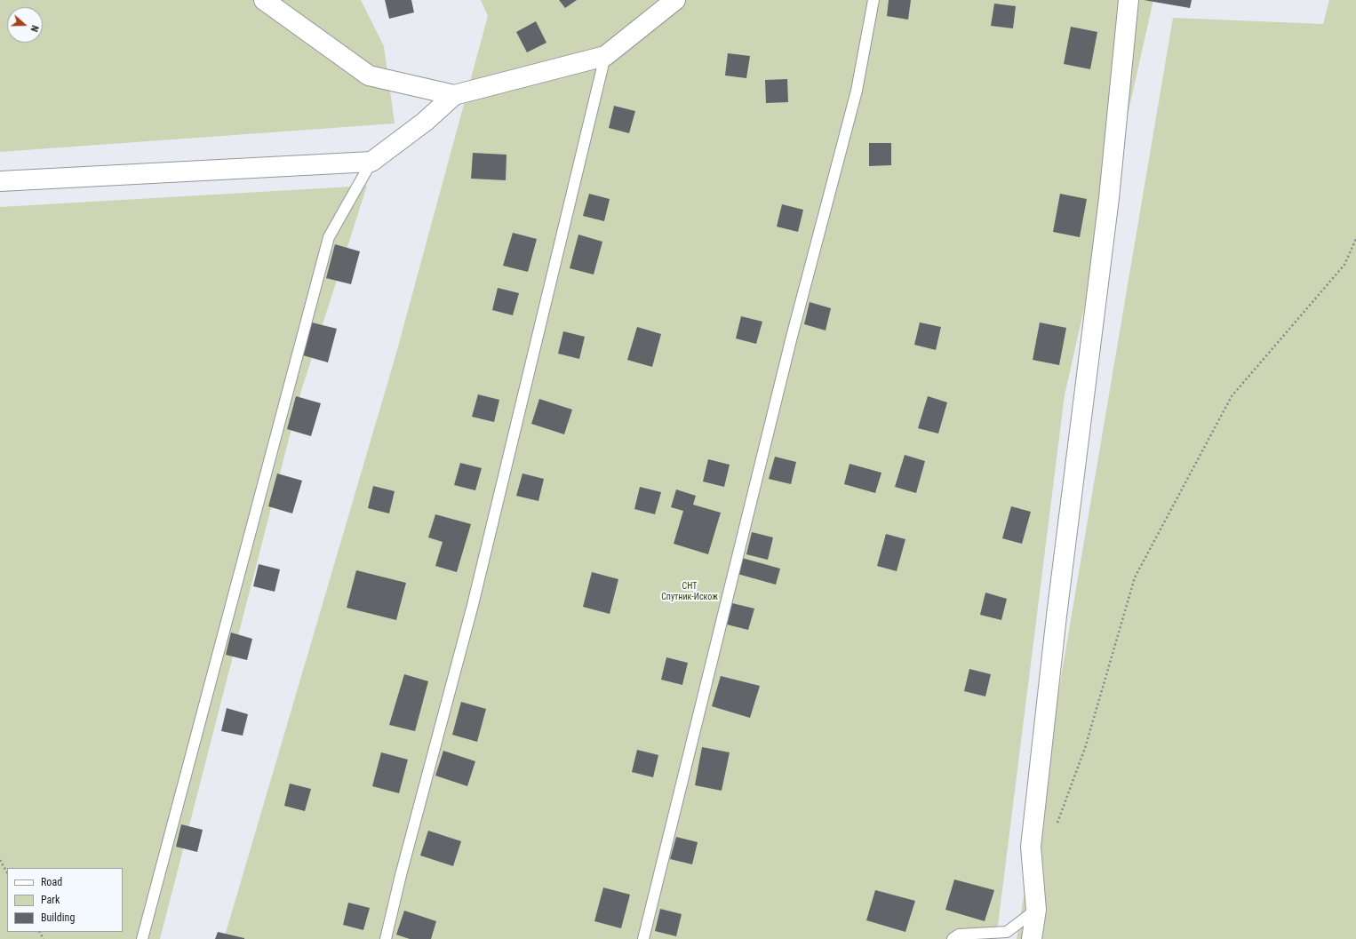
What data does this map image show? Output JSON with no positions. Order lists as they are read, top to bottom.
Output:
{
  "parks": ["СНТ Спутник-Искож"],
  "legend": ["Road", "Park", "Building"],
  "north": "right"
}
